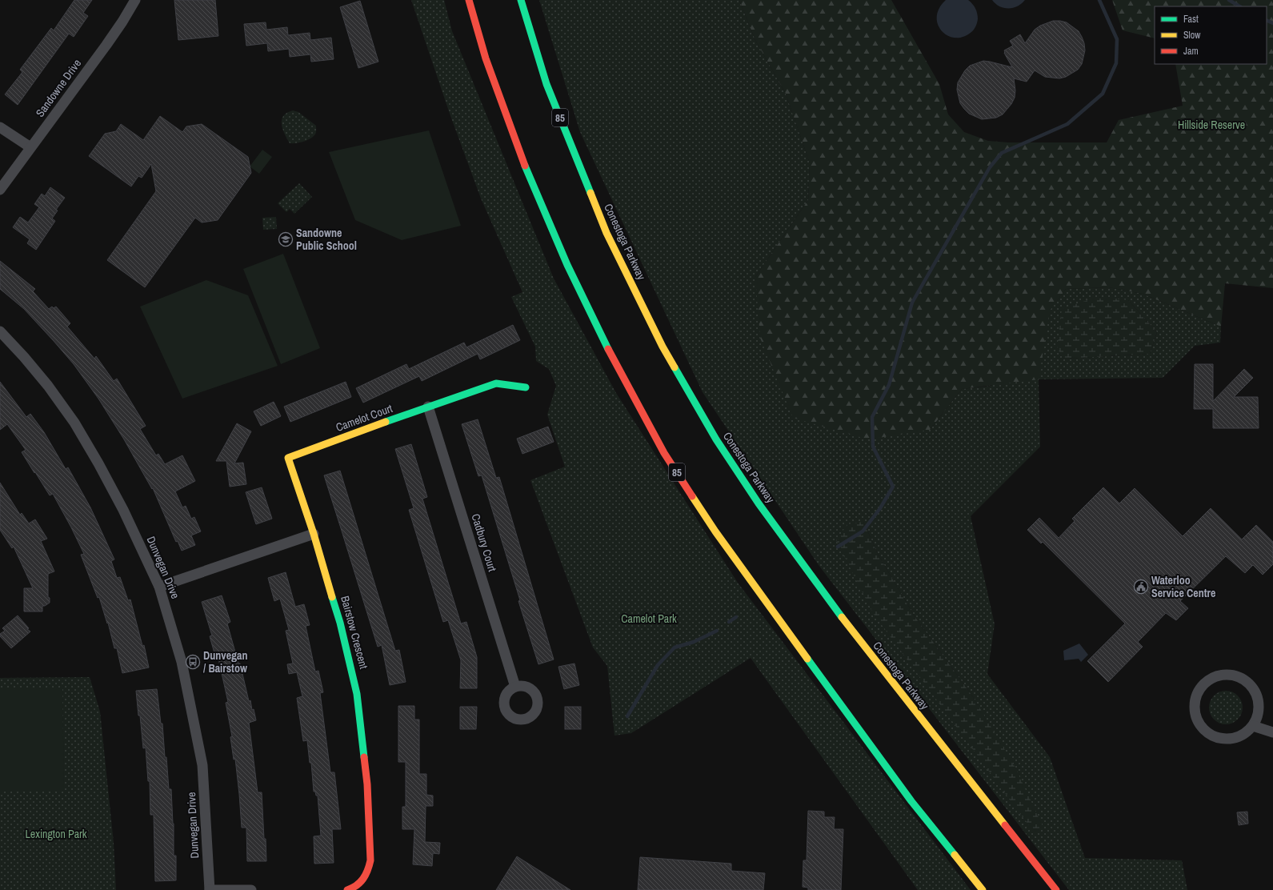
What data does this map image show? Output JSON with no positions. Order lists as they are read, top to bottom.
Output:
{
  "streets": {
    "main road": [
      "85",
      "Conestoga Parkway",
      "Camelot Court",
      "Bairstow Crescent"
    ],
    "street": ["Sandowne Drive", "Cadbury Court", "Dunvegan Drive"]
  },
  "crossings": [
    ["Camelot Court", "Cadbury Court"],
    ["Camelot Court", "Bairstow Crescent"]
  ],
  "parks": ["Hillside Reserve", "Camelot Park", "Lexington Park"],
  "places": {
    "school or university": ["Sandowne Public School"],
    "public building": ["Waterloo Service Centre"],
    "bus stop": ["Dunvegan / Bairstow"]
  },
  "legend": ["Fast", "Slow", "Jam"]
}
